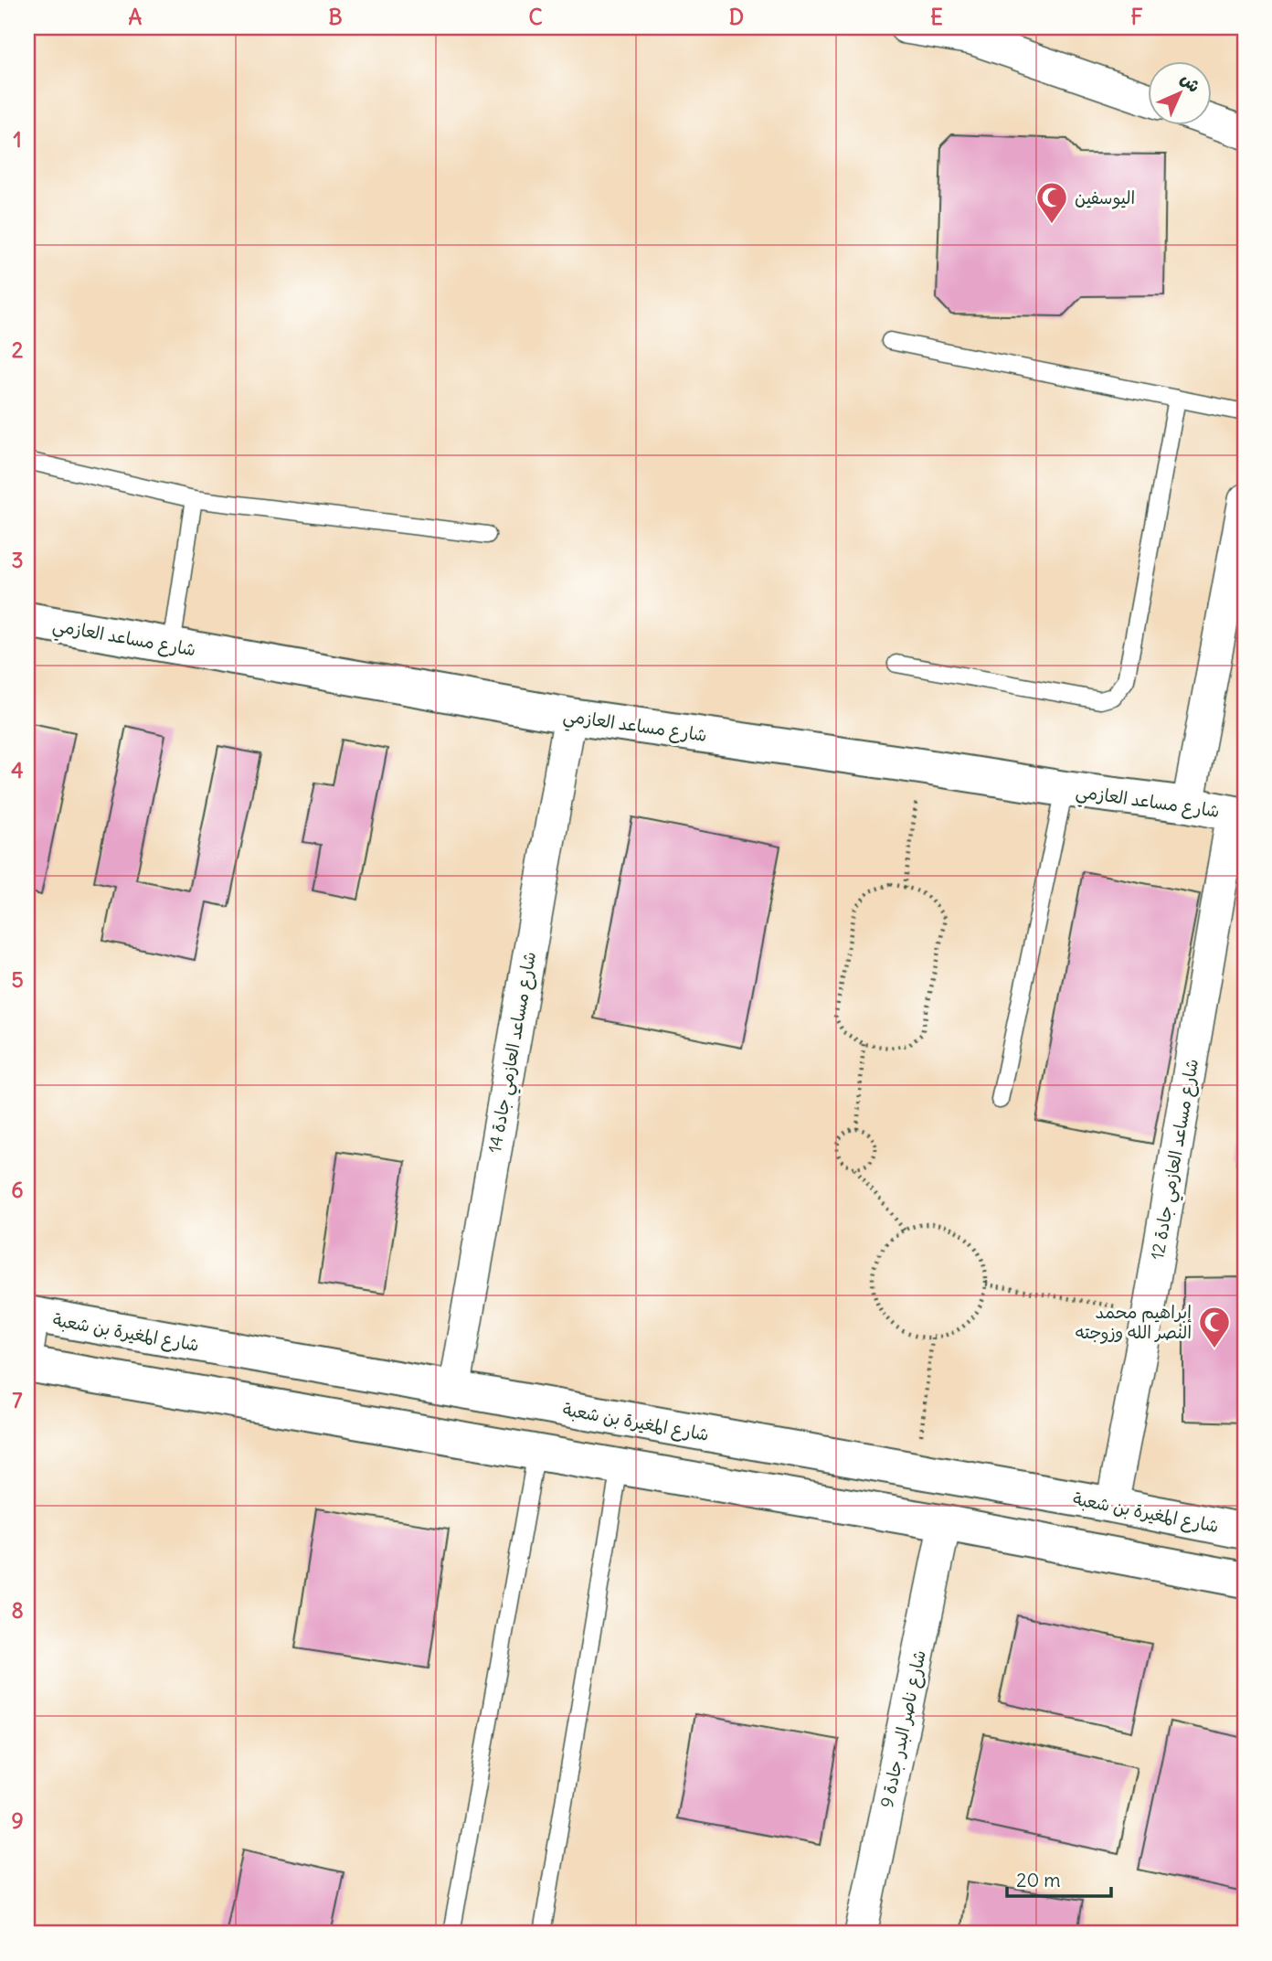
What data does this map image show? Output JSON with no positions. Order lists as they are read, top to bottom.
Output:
{
  "streets": {
    "main road": ["شارع مساعد العازمي", "شارع المغيرة بن شعبة"],
    "street": ["شارع مساعد العازمي جادة 14", "شارع مساعد العازمي جادة 12", "شارع ناصر البدر جادة 9"]
  },
  "crossings": [
    ["شارع مساعد العازمي", "شارع مساعد العازمي جادة 14"],
    ["شارع مساعد العازمي", "شارع مساعد العازمي جادة 12"],
    ["شارع مساعد العازمي جادة 14", "شارع المغيرة بن شعبة"],
    ["شارع مساعد العازمي جادة 12", "شارع المغيرة بن شعبة"]
  ],
  "places": {
    "mosque": ["اليوسفين", "إبراهيم محمد النصر الله وزوجته"]
  },
  "scale_bar": "20 m",
  "north": "top right",
  "grid": {
    "columns": [
      "A",
      "B",
      "C",
      "D",
      "E",
      "F"
    ],
    "rows": [
      "1",
      "2",
      "3",
      "4",
      "5",
      "6",
      "7",
      "8",
      "9"
    ]
  }
}
